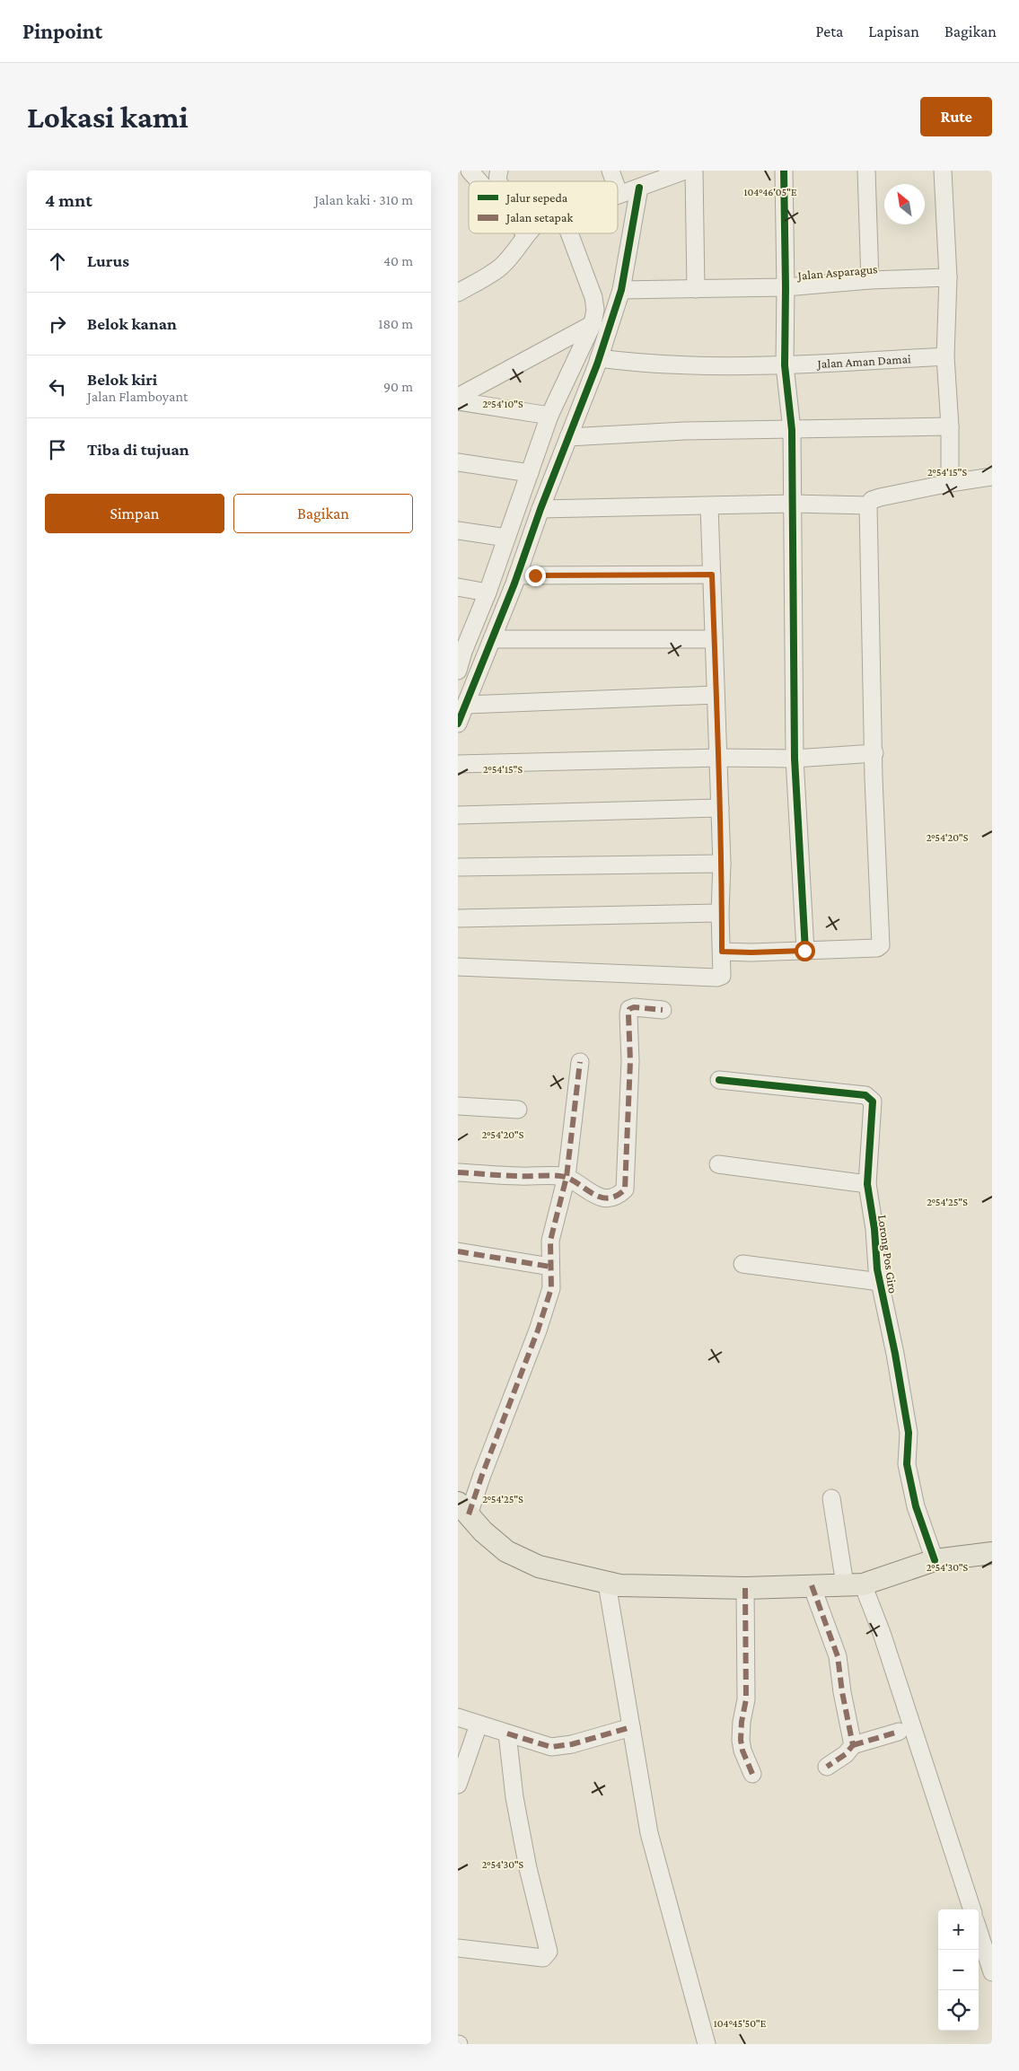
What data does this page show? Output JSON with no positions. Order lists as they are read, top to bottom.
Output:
{
  "streets": {
    "street": ["Jalan Asparagus", "Jalan Aman Damai", "Lorong Pos Giro"]
  },
  "legend": ["Jalur sepeda", "Jalan setapak"],
  "north": "top left",
  "page": {
    "header": "Pinpoint",
    "nav": ["Peta", "Lapisan", "Bagikan"],
    "buttons": [
      "Rute",
      ["Simpan", "Bagikan"]
    ],
    "title": "Lokasi kami",
    "heading": ["4 mnt", "Jalan kaki · 310 m"],
    "list": [
      ["Lurus", "40 m"],
      ["Belok kanan", "180 m"],
      ["Belok kiri", "Jalan Flamboyant", "90 m"],
      "Tiba di tujuan"
    ],
    "map_buttons": ["+", "−"]
  },
  "coordinates": [
    "104°46'05\"E",
    "2°54'10\"S",
    "2°54'15\"S",
    "2°54'20\"S",
    "2°54'25\"S",
    "2°54'30\"S",
    "104°45'50\"E"
  ]
}
